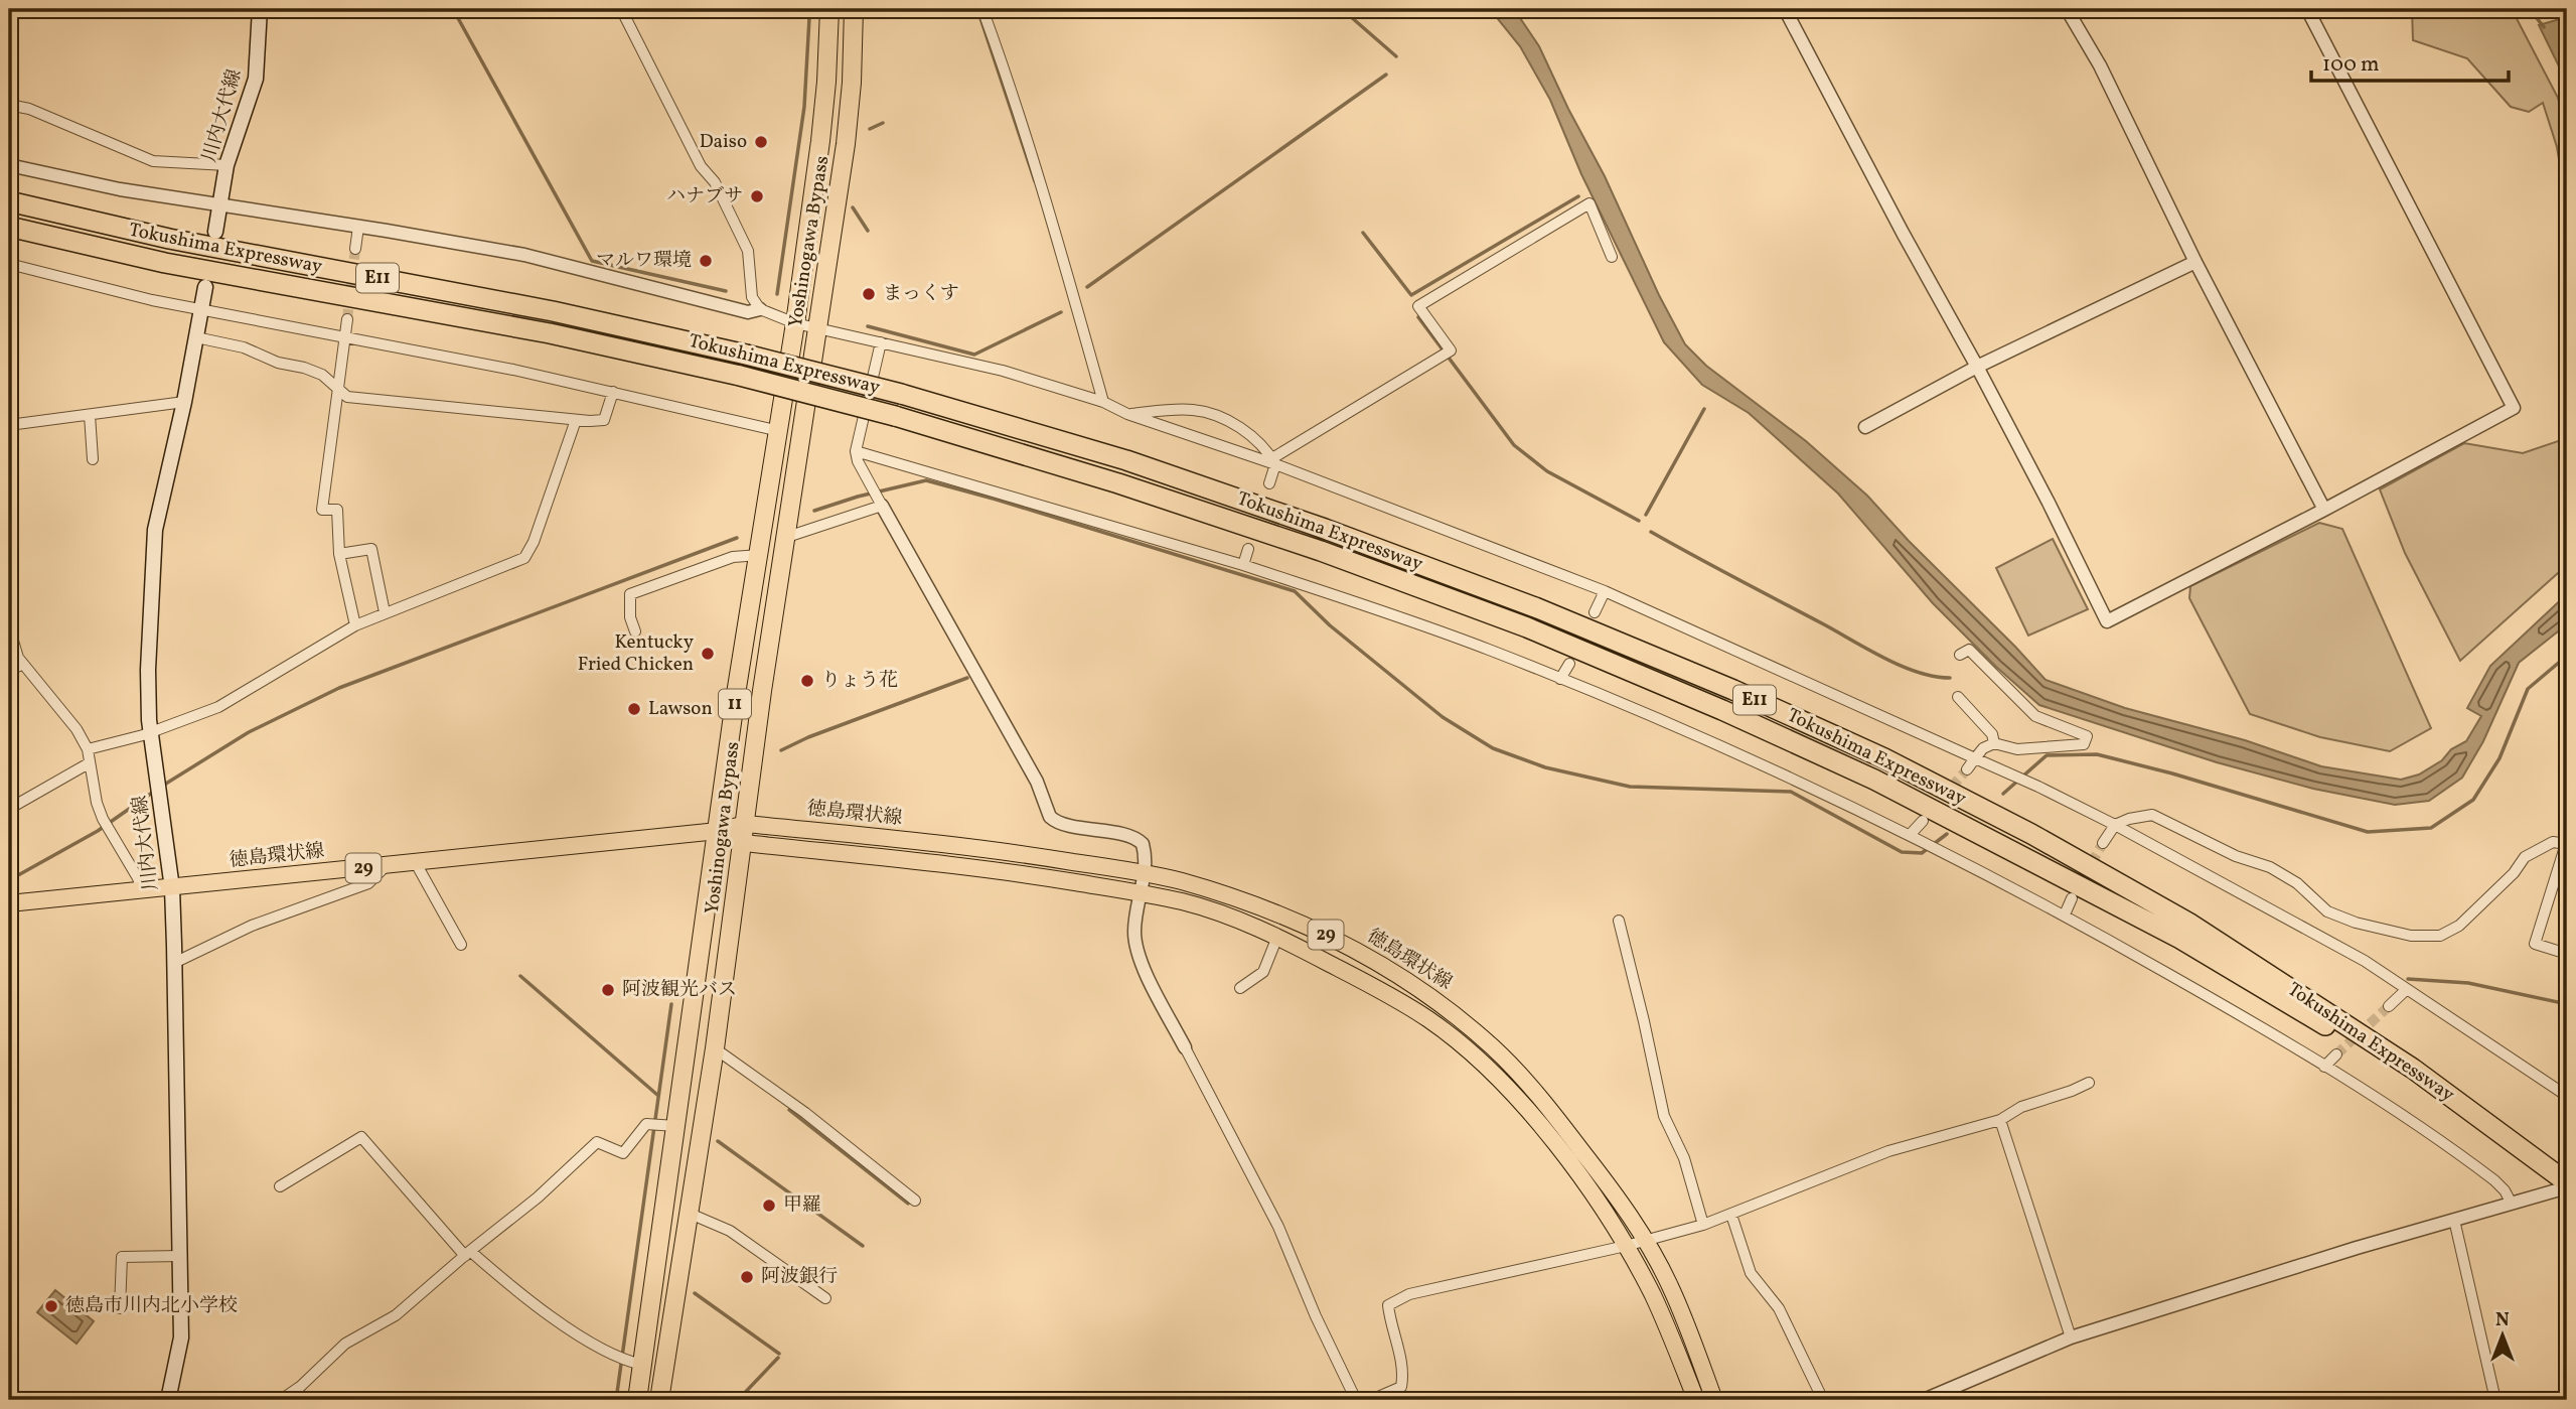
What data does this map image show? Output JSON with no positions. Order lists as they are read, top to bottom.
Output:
{
  "streets": {
    "highway": [
      "Yoshinogawa Bypass",
      "Tokushima Expressway",
      "E11",
      "11"
    ],
    "main road": ["川内大代線", "徳島環状線", "29"]
  },
  "crossings": [
    ["川内大代線", "徳島環状線"],
    ["Yoshinogawa Bypass", "徳島環状線"]
  ],
  "places": [
    "Daiso",
    "ハナブサ",
    "マルワ環境",
    "まっくす",
    "Kentucky Fried Chicken",
    "りょう花",
    "Lawson",
    "阿波観光バス",
    "甲羅",
    "阿波銀行",
    "徳島市川内北小学校"
  ],
  "scale_bar": "100 m",
  "north": "top"
}
